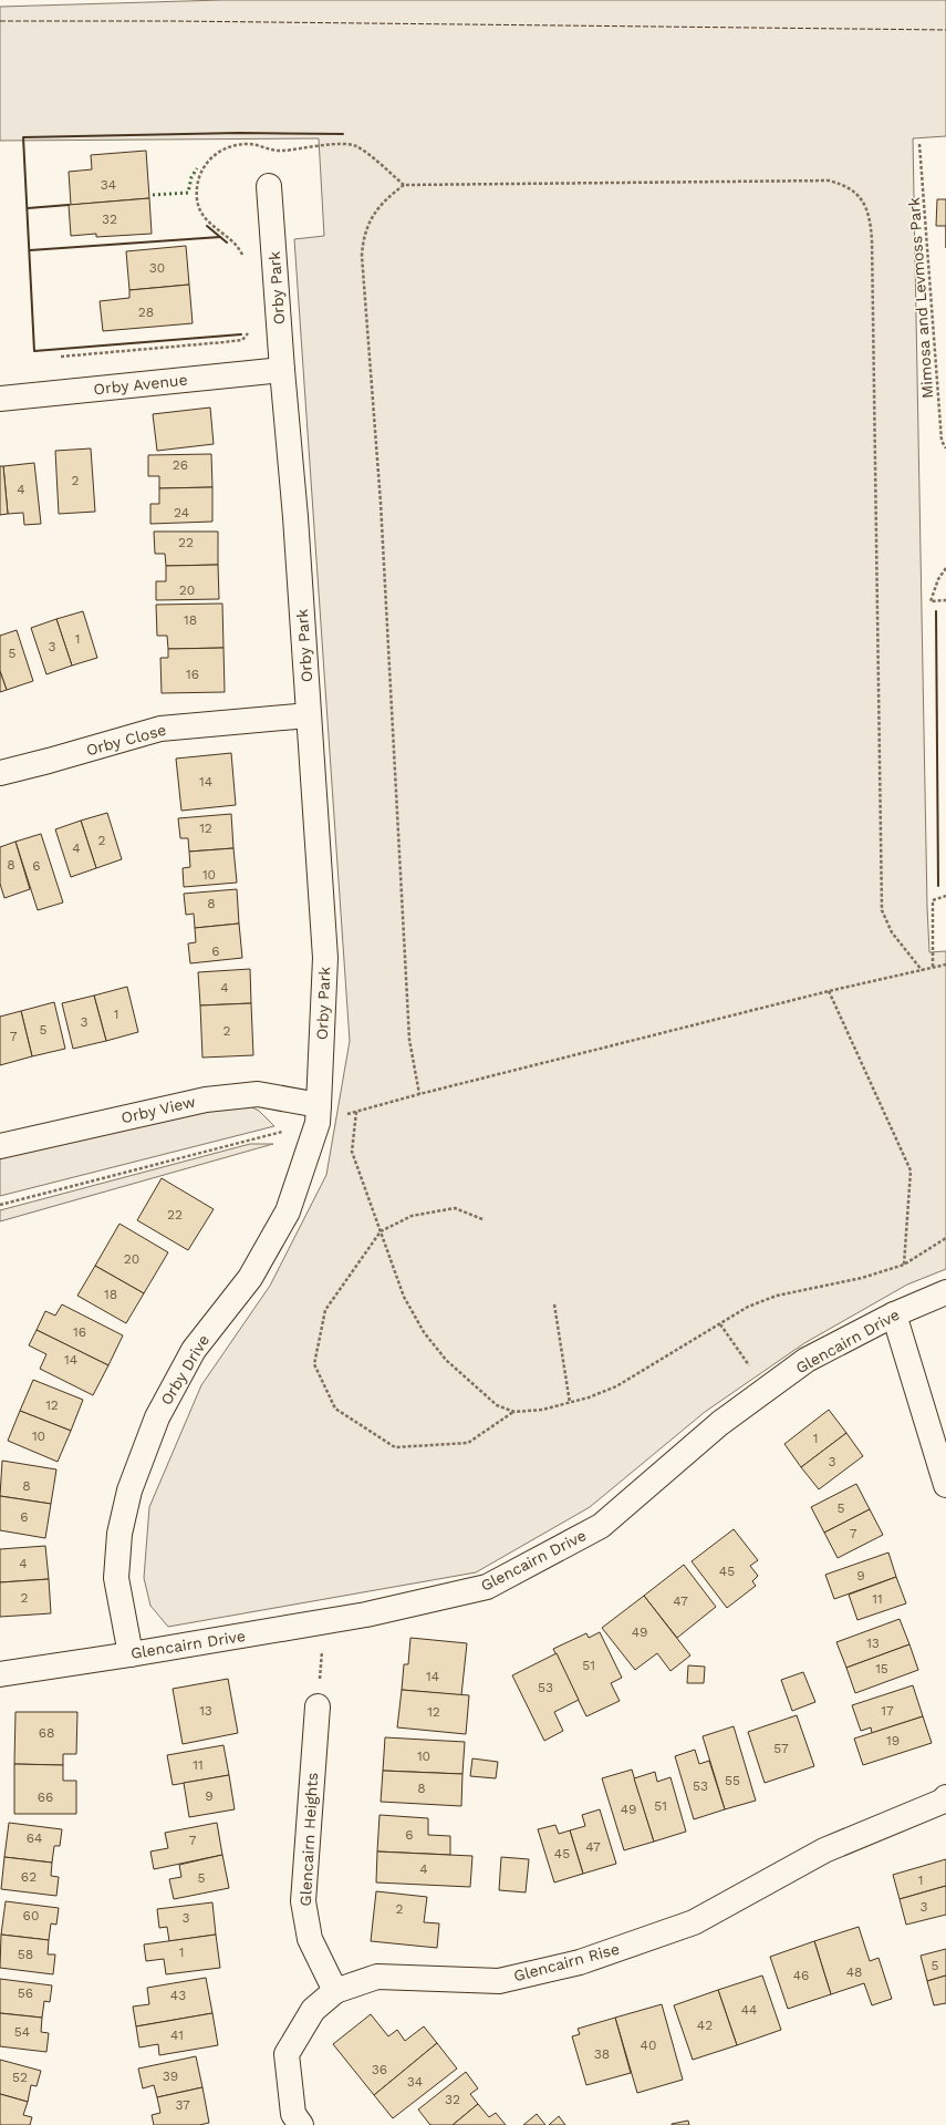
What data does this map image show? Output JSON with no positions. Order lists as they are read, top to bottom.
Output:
{
  "streets": {
    "street": [
      "Orby Park",
      "Orby Avenue",
      "Orby Close",
      "Orby View",
      "Glencairn Drive",
      "Orby Drive",
      "Glencairn Heights",
      "Glencairn Rise"
    ],
    "path": ["Mimosa and Levmoss Park"]
  },
  "crossings": [
    ["Orby Park", "Orby Avenue"],
    ["Orby Park", "Orby Close"],
    ["Orby Park", "Orby View"],
    ["Orby Park", "Orby Drive"],
    ["Orby View", "Orby Drive"],
    ["Glencairn Drive", "Orby Drive"],
    ["Glencairn Heights", "Glencairn Rise"]
  ],
  "house_numbers": [
    "34",
    "32",
    "30",
    "28",
    "26",
    "2",
    "4",
    "24",
    "22",
    "20",
    "18",
    "1",
    "3",
    "5",
    "16",
    "14",
    "12",
    "2",
    "4",
    "8",
    "6",
    "10",
    "8",
    "6",
    "4",
    "1",
    "3",
    "5",
    "2",
    "7",
    "22",
    "20",
    "18",
    "16",
    "14",
    "12",
    "10",
    "1",
    "3",
    "8",
    "5",
    "6",
    "7",
    "4",
    "45",
    "9",
    "2",
    "11",
    "47",
    "49",
    "13",
    "51",
    "15",
    "14",
    "53",
    "13",
    "17",
    "12",
    "68",
    "19",
    "57",
    "10",
    "11",
    "55",
    "53",
    "8",
    "9",
    "66",
    "51",
    "49",
    "6",
    "64",
    "7",
    "47",
    "45",
    "4",
    "62",
    "5",
    "1",
    "3",
    "2",
    "60",
    "3",
    "1",
    "58",
    "5",
    "48",
    "46",
    "56",
    "43",
    "44",
    "42",
    "54",
    "41",
    "40",
    "38",
    "36",
    "39",
    "52",
    "34",
    "32",
    "37"
  ]
}
